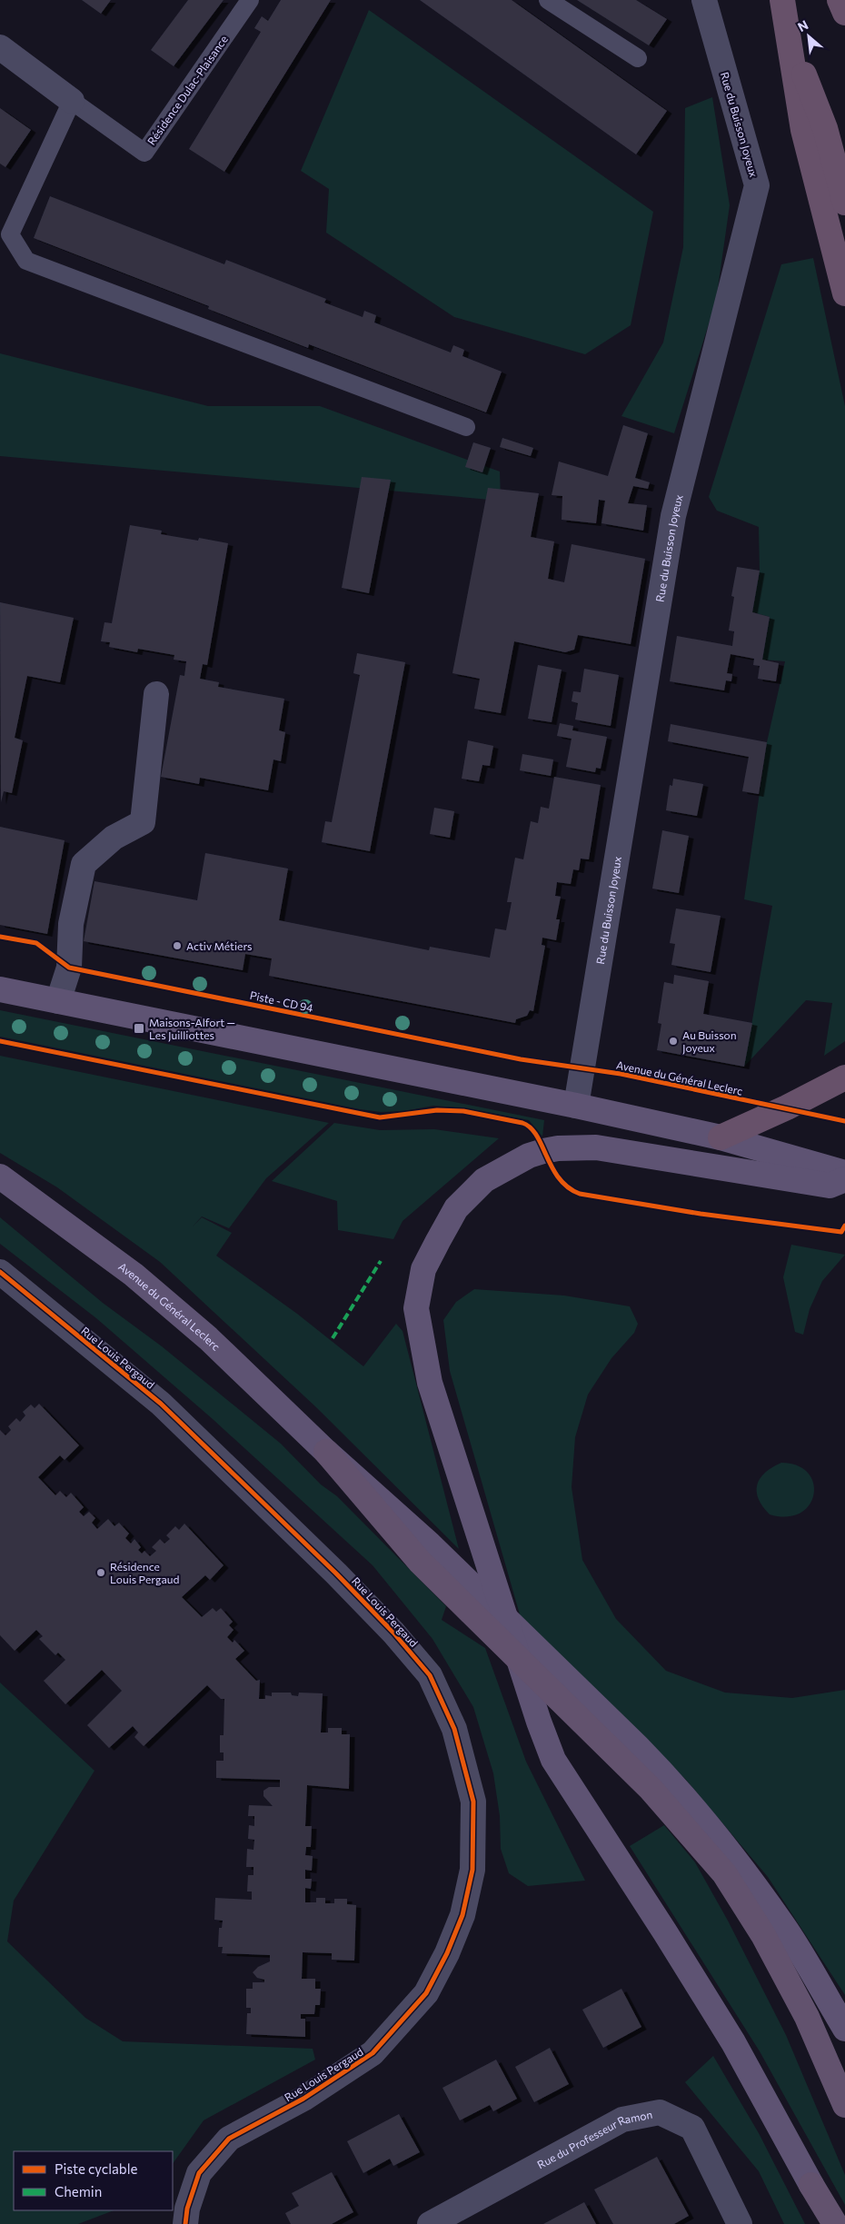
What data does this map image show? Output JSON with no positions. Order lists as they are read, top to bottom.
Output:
{
  "streets": {
    "main road": ["Avenue du Général Leclerc"],
    "street": ["Rue du Buisson Joyeux", "Rue Louis Pergaud", "Rue du Professeur Ramon"],
    "lane": ["Résidence Dulac-Plaisance"],
    "cycle path": ["Piste - CD 94"]
  },
  "places": {
    "other": ["Activ Métiers", "Au Buisson Joyeux", "Résidence Louis Pergaud"],
    "transit": ["Maisons-Alfort — Les Juilliottes"]
  },
  "legend": ["Piste cyclable", "Chemin"],
  "north": "top left"
}
